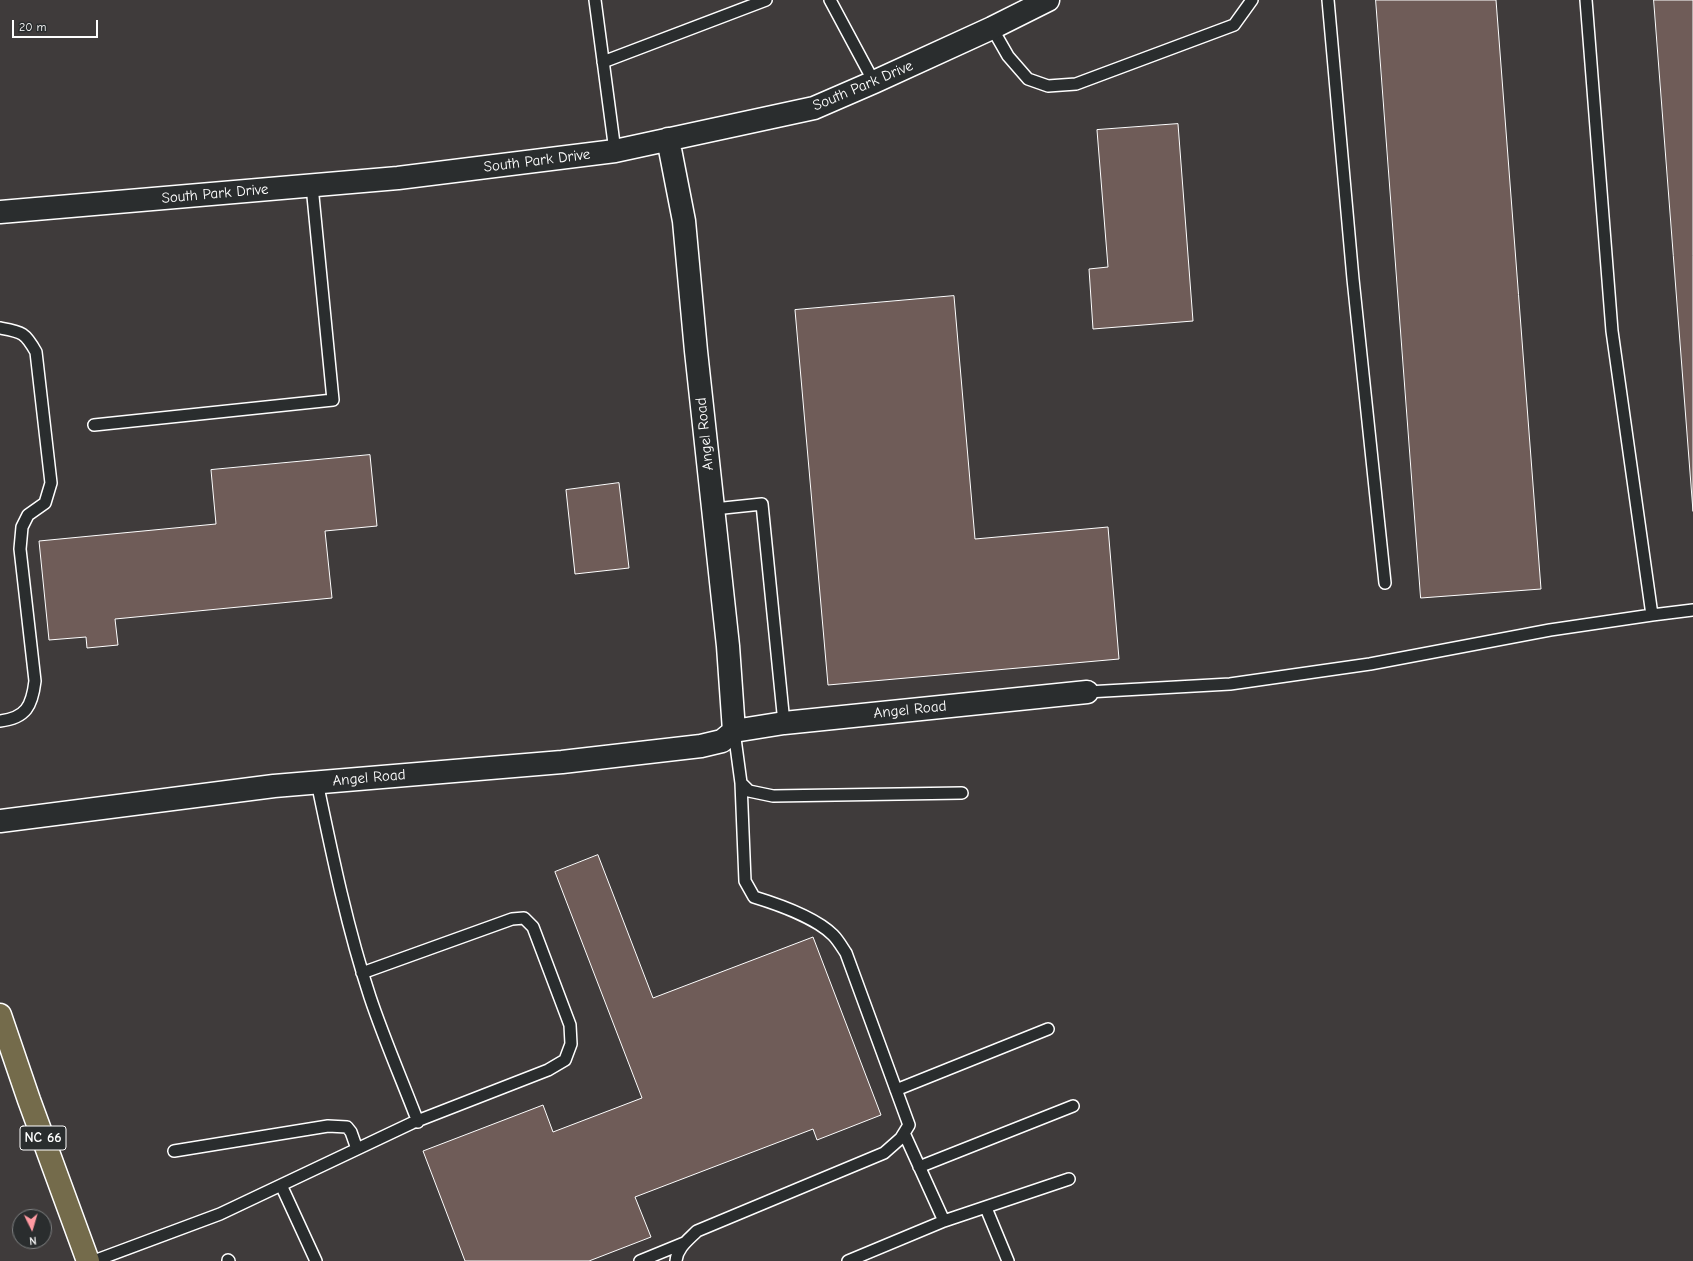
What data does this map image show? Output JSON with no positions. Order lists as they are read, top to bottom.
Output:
{
  "streets": {
    "main road": ["NC 66"],
    "street": ["South Park Drive", "Angel Road"]
  },
  "crossings": [
    ["South Park Drive", "Angel Road"]
  ],
  "scale_bar": "20 m",
  "north": "bottom"
}
